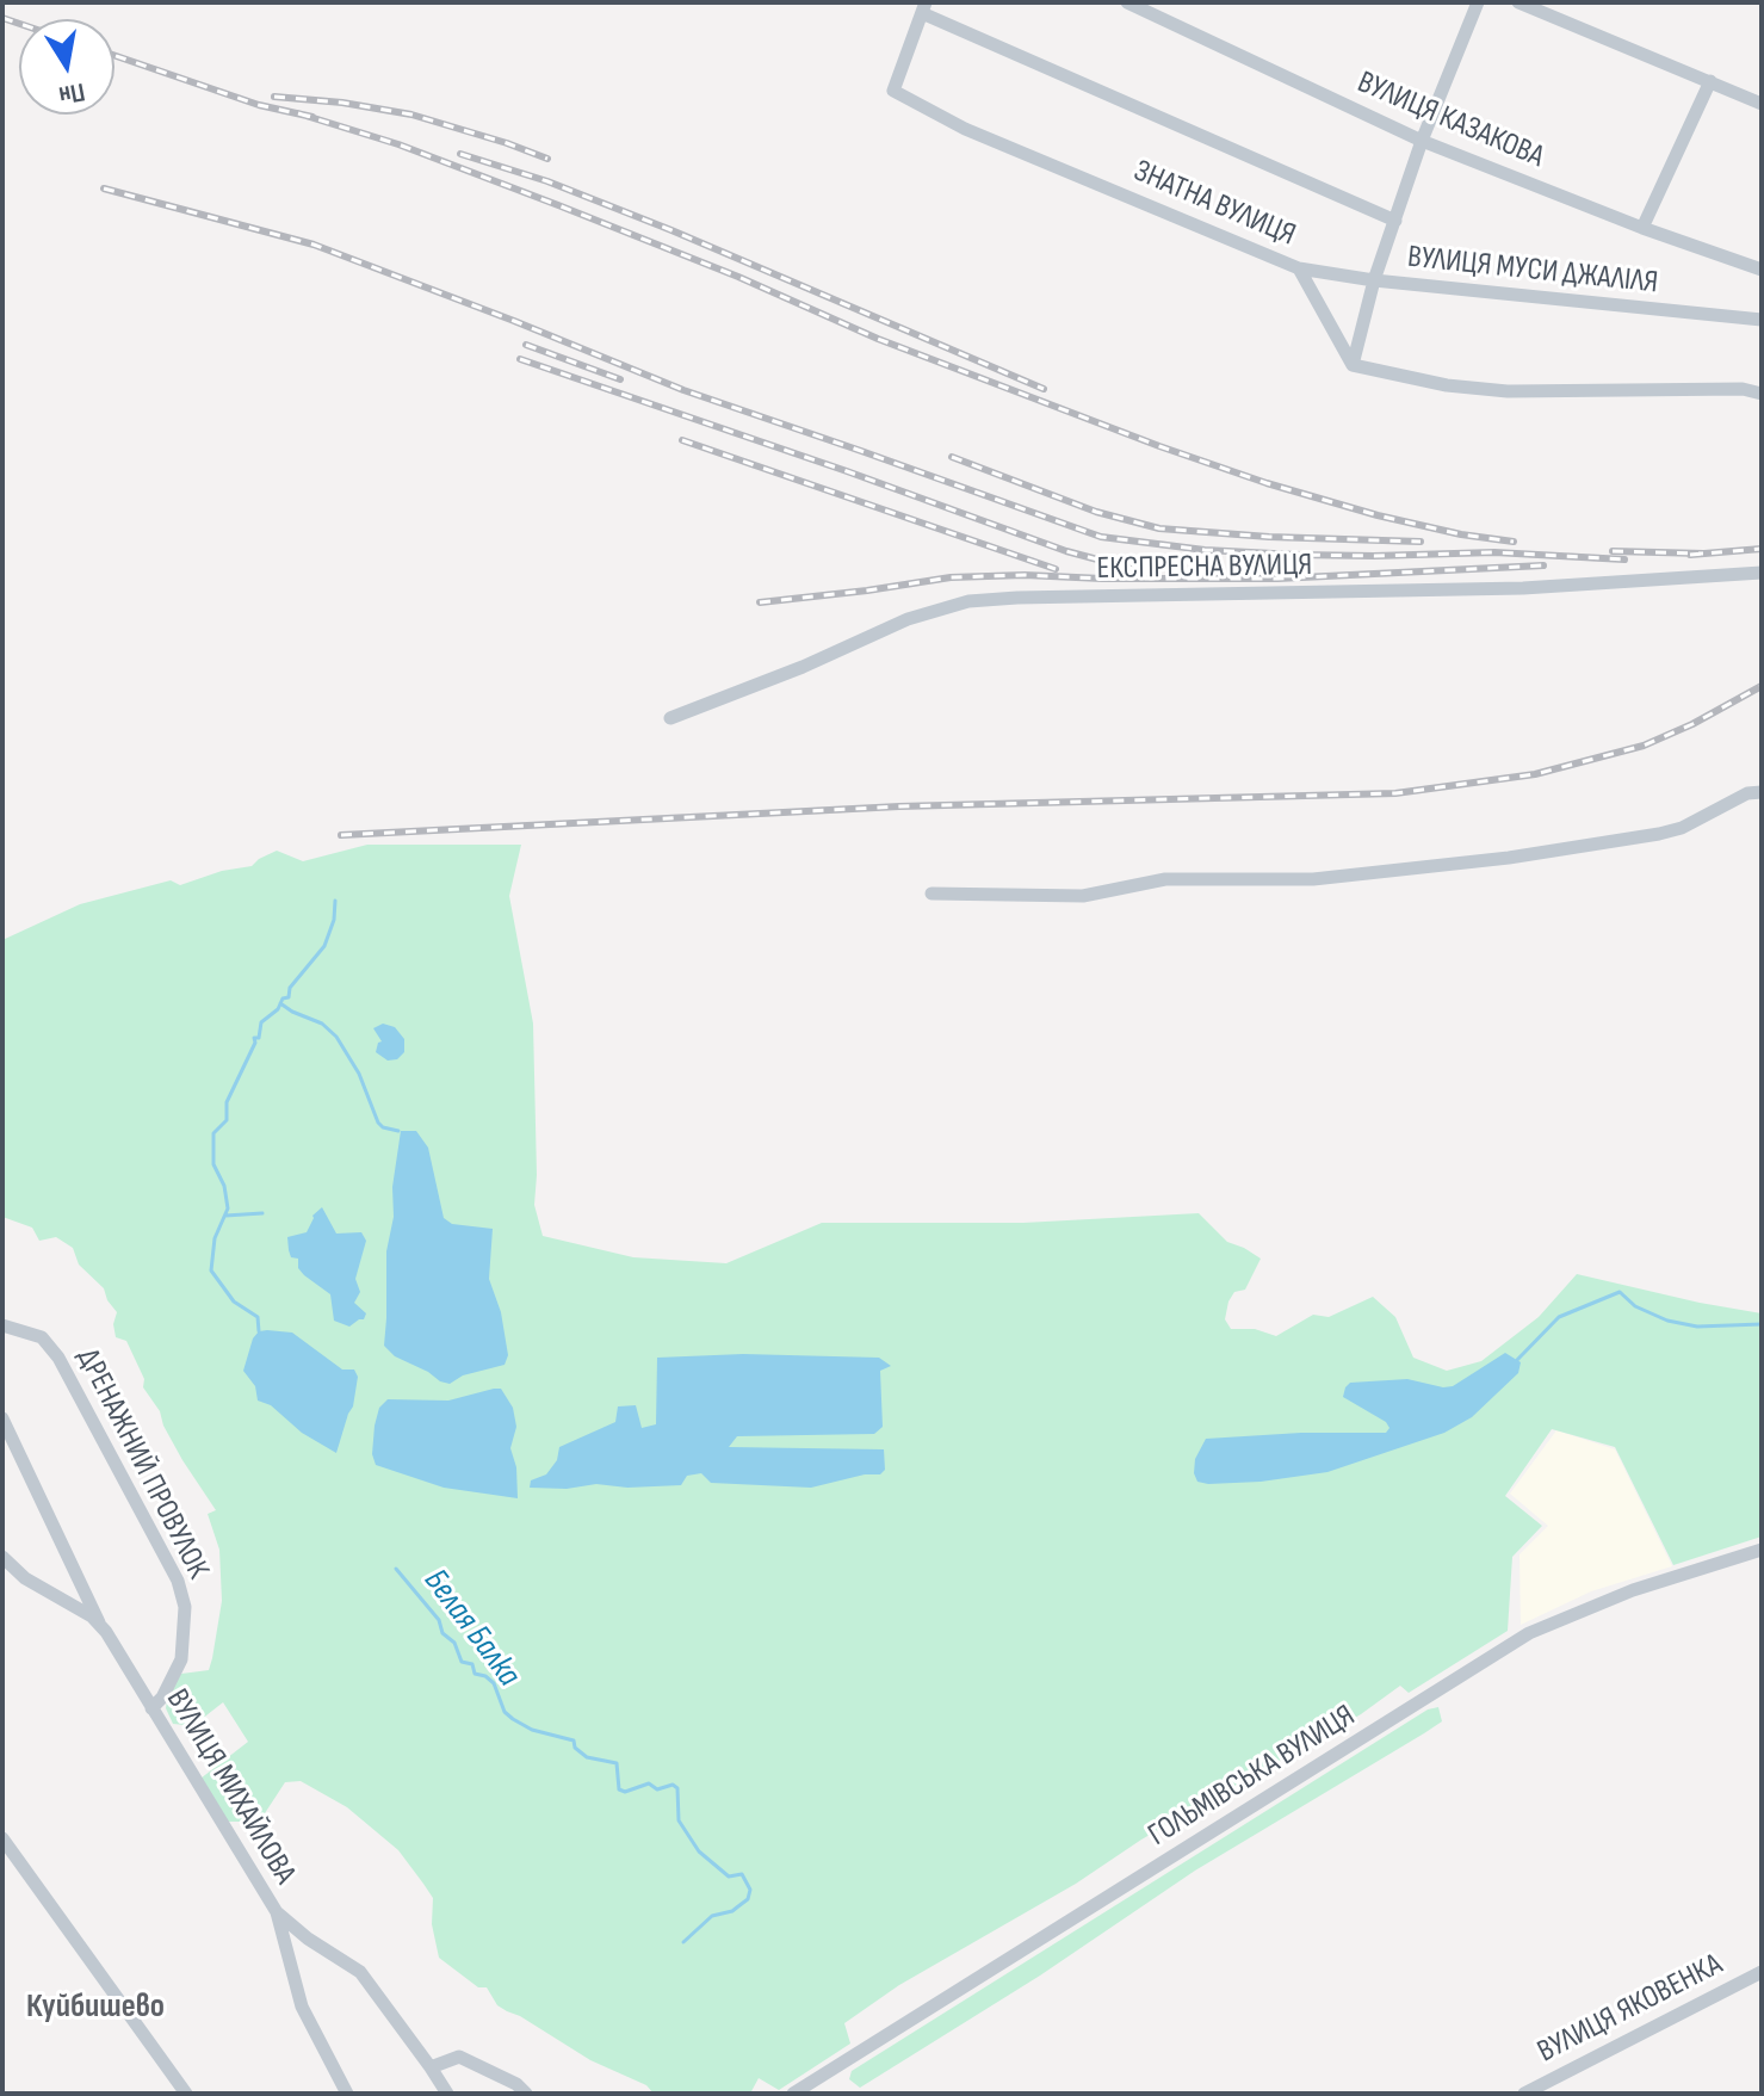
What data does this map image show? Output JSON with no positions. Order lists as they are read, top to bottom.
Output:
{
  "streets": {
    "street": [
      "ВУЛИЦЯ КАЗАКОВА",
      "ЗНАТНА ВУЛИЦЯ",
      "ВУЛИЦЯ МУСИ ДЖАЛІЛЯ",
      "ЕКСПРЕСНА ВУЛИЦЯ",
      "ДРЕНАЖНИЙ ПРОВУЛОК",
      "ГОЛЬМІВСЬКА ВУЛИЦЯ",
      "ВУЛИЦЯ МИХАЙЛОВА",
      "ВУЛИЦЯ ЯКОВЕНКА"
    ]
  },
  "crossings": [
    ["ЗНАТНА ВУЛИЦЯ", "ВУЛИЦЯ МУСИ ДЖАЛІЛЯ"],
    ["ДРЕНАЖНИЙ ПРОВУЛОК", "ВУЛИЦЯ МИХАЙЛОВА"]
  ],
  "districts": ["Куйбишево"],
  "water": ["Белая Балка"],
  "north": "bottom"
}
